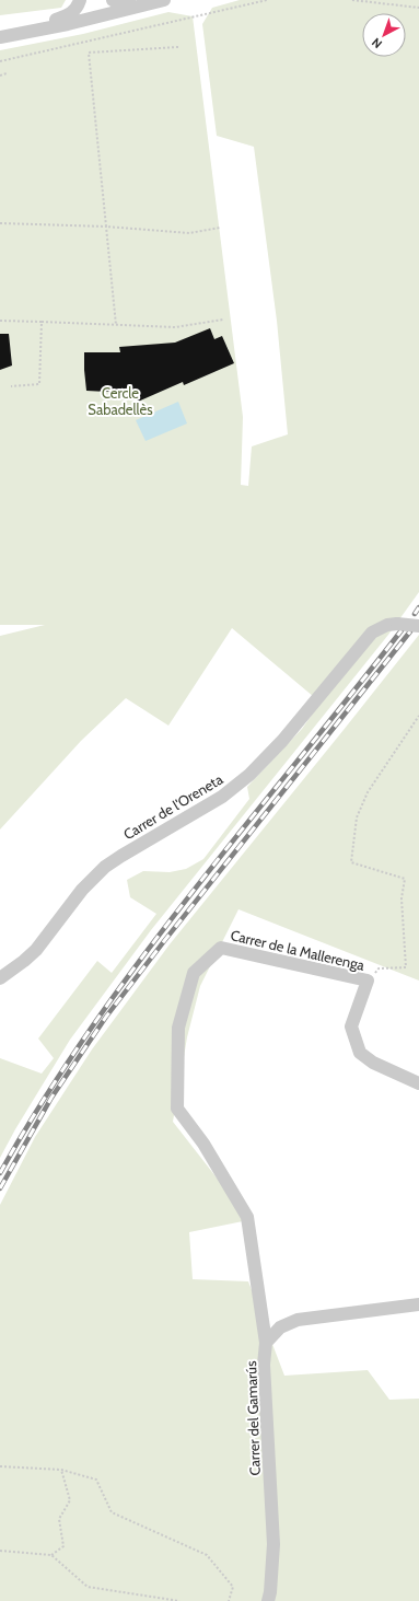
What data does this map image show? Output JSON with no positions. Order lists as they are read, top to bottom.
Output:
{
  "streets": {
    "street": ["Carrer de l'Oreneta", "Carrer de la Mallerenga", "Carrer del Gamarús"]
  },
  "crossings": [
    ["Carrer de la Mallerenga", "Carrer del Gamarús"]
  ],
  "parks": ["Cercle Sabadellès"],
  "north": "bottom left"
}
